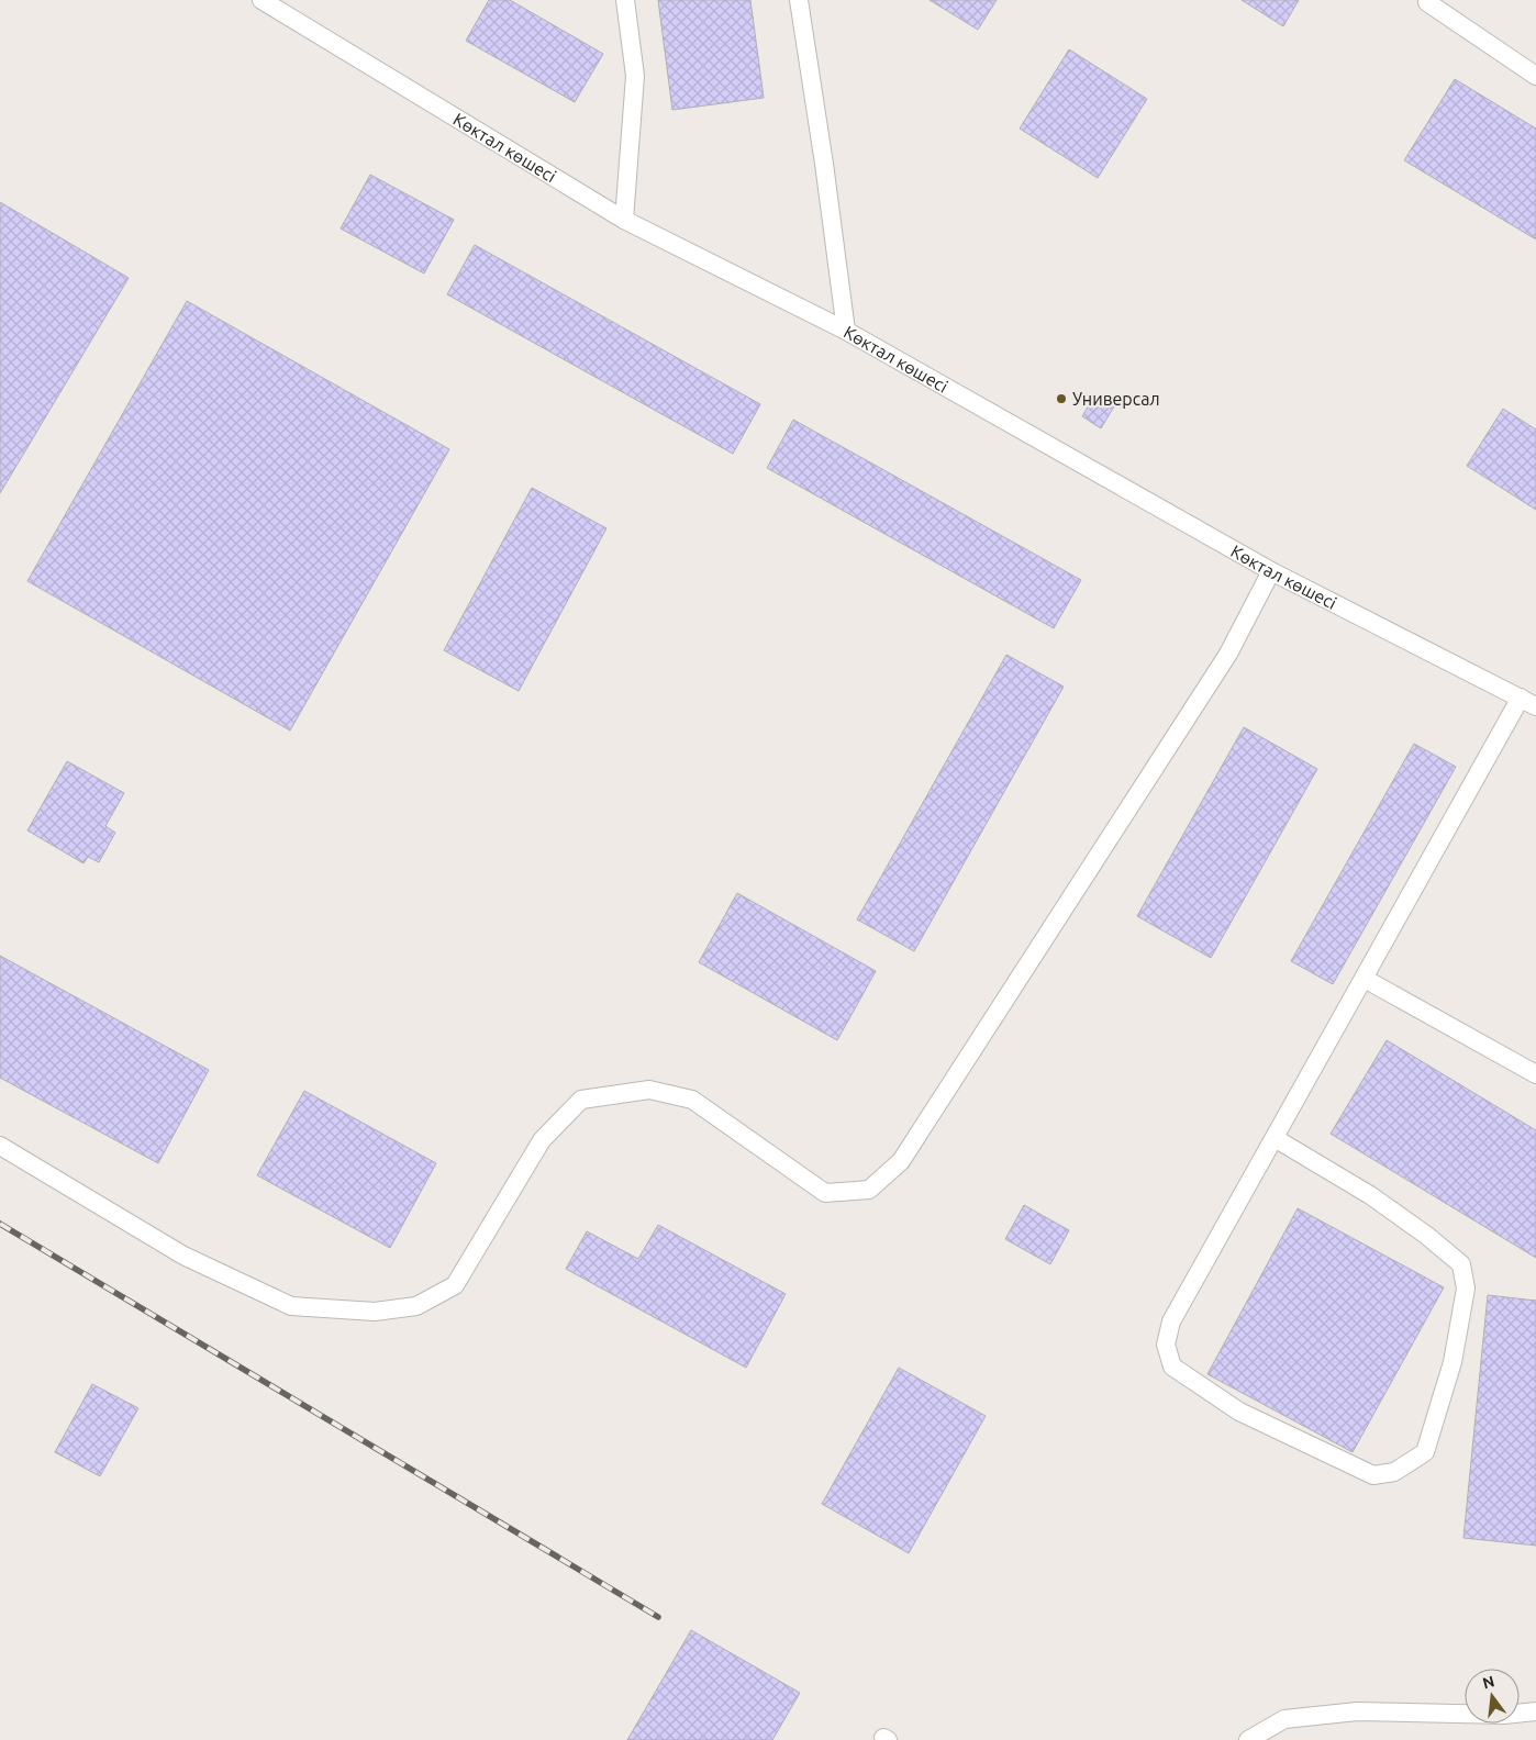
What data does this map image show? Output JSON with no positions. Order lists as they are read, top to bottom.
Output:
{
  "streets": {
    "lane": ["Көктал көшесі"]
  },
  "places": ["Универсал"],
  "north": "top"
}
